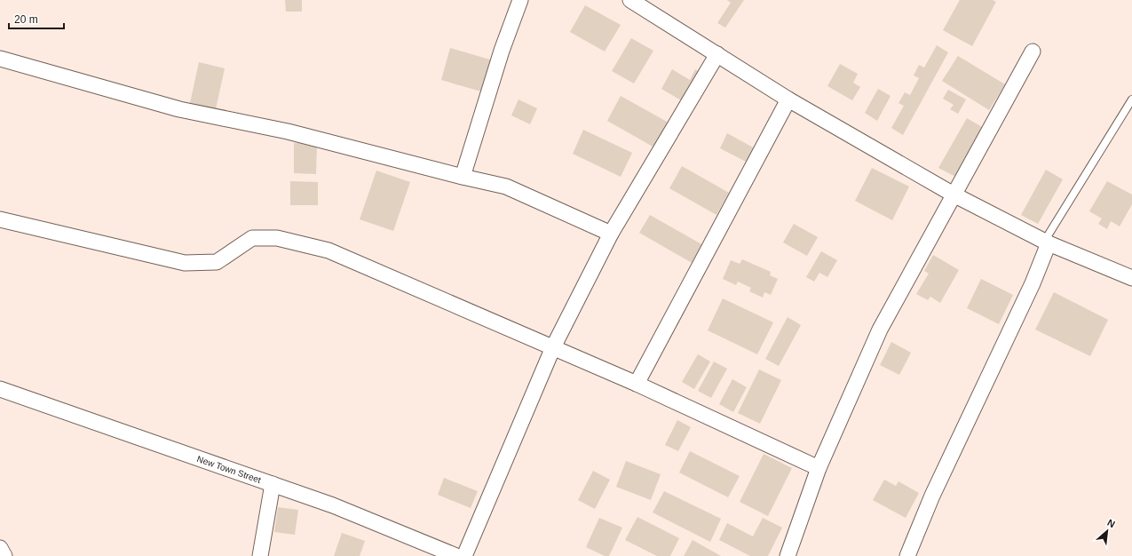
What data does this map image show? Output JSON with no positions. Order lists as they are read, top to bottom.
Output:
{
  "streets": {
    "street": ["New Town Street"]
  },
  "scale_bar": "20 m",
  "north": "top right"
}
